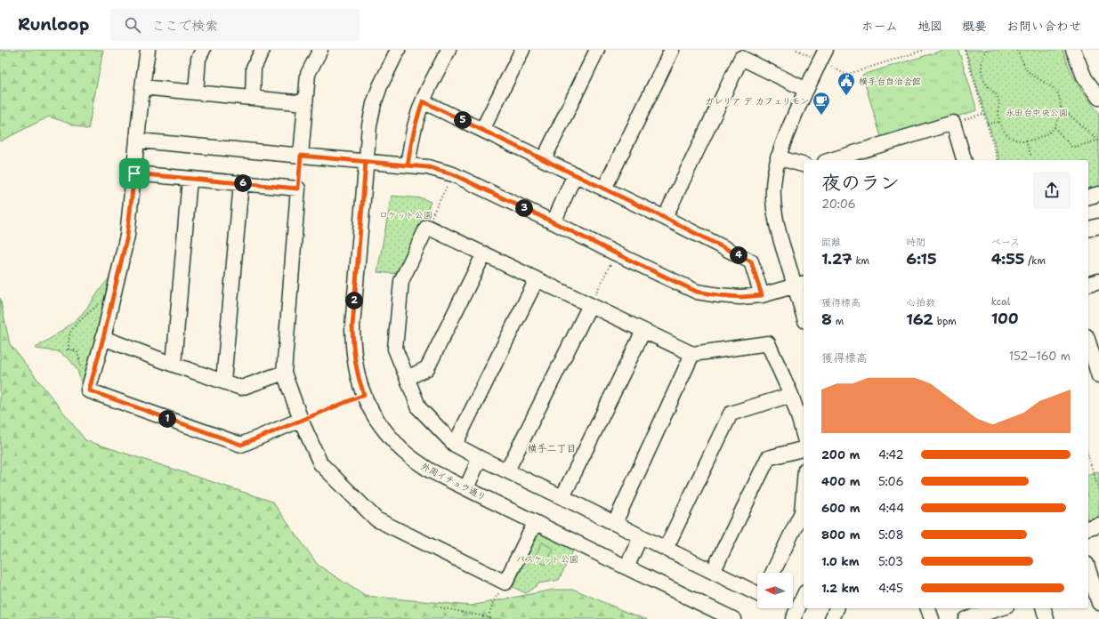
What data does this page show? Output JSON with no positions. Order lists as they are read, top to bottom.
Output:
{
  "streets": {
    "street": ["外周イチョウ通り"]
  },
  "districts": ["横手二丁目"],
  "parks": ["永田台中央公園", "ロケット公園", "バスケット公園"],
  "places": {
    "public building": ["横手台自治会館"],
    "cafe": ["ガレリア デ カフェリモン"]
  },
  "north": "left",
  "page": {
    "header": "Runloop",
    "search": "ここで検索",
    "nav": [
      "ホーム",
      "地図",
      "概要",
      "お問い合わせ"
    ],
    "pins": [
      "5",
      "6",
      "3",
      "4",
      "2",
      "1"
    ],
    "heading": ["夜のラン", "20:06"],
    "stats": [
      ["距離", "1.27 km"],
      ["時間", "6:15"],
      ["ペース", "4:55 /km"],
      ["獲得標高", "8 m"],
      ["心拍数", "162 bpm"],
      ["kcal", "100"]
    ],
    "chart": ["獲得標高", "152–160 m"],
    "list": [
      {
        "name": "200 m",
        "note": "4:42"
      },
      {
        "name": "400 m",
        "note": "5:06"
      },
      {
        "name": "600 m",
        "note": "4:44"
      },
      {
        "name": "800 m",
        "note": "5:08"
      },
      {
        "name": "1.0 km",
        "note": "5:03"
      },
      {
        "name": "1.2 km",
        "note": "4:45"
      }
    ]
  }
}
